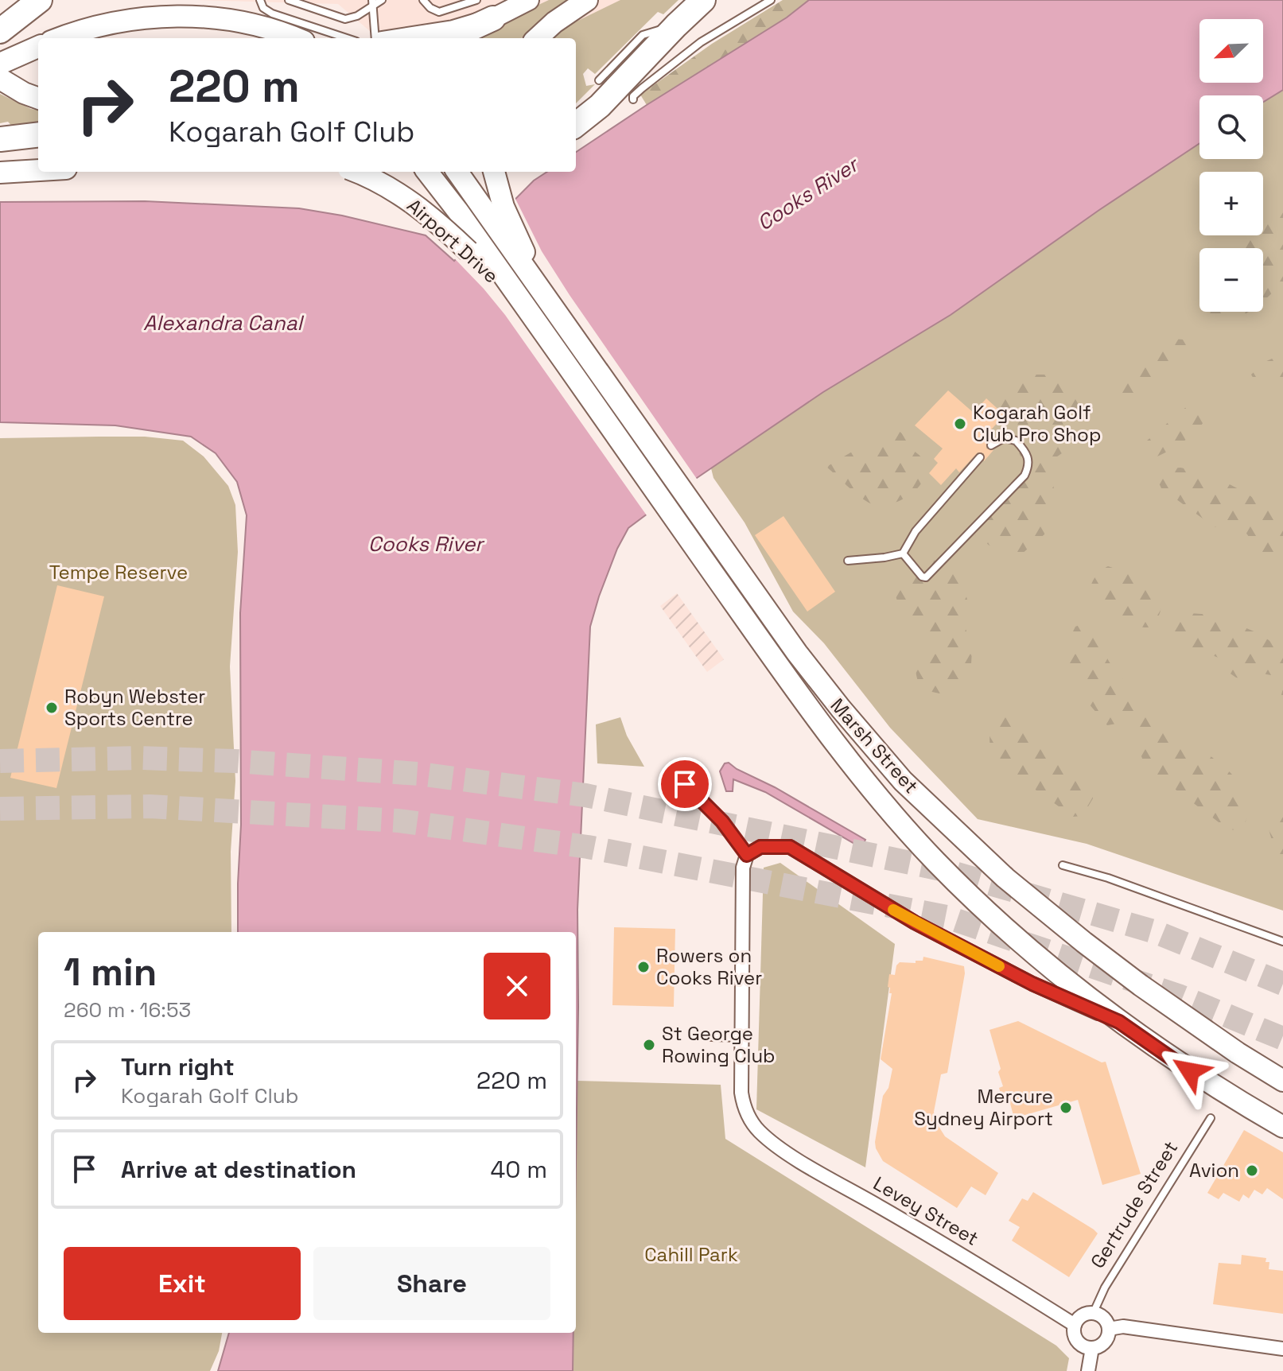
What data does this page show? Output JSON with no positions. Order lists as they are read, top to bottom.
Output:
{
  "streets": {
    "main road": ["Airport Drive", "Marsh Street"],
    "street": ["Levey Street"],
    "lane": ["Gertrude Street"]
  },
  "crossings": [
    ["Airport Drive", "Marsh Street"],
    ["Gertrude Street", "Levey Street"]
  ],
  "water": ["Cooks River", "Alexandra Canal"],
  "parks": ["Tempe Reserve", "Cahill Park"],
  "places": [
    "Kogarah Golf Club Pro Shop",
    "Robyn Webster Sports Centre",
    "Rowers on Cooks River",
    "St George Rowing Club",
    "Mercure Sydney Airport",
    "Avion"
  ],
  "north": "bottom left",
  "page": {
    "map_buttons": ["+", "−"],
    "turn": ["220 m", "Kogarah Golf Club"],
    "heading": ["1 min", "260 m · 16:53"],
    "list": [
      {
        "name": "Turn right",
        "note": "Kogarah Golf Club",
        "value": "220 m"
      },
      {
        "name": "Arrive at destination",
        "value": "40 m"
      }
    ],
    "buttons": ["Exit", "Share"]
  }
}
